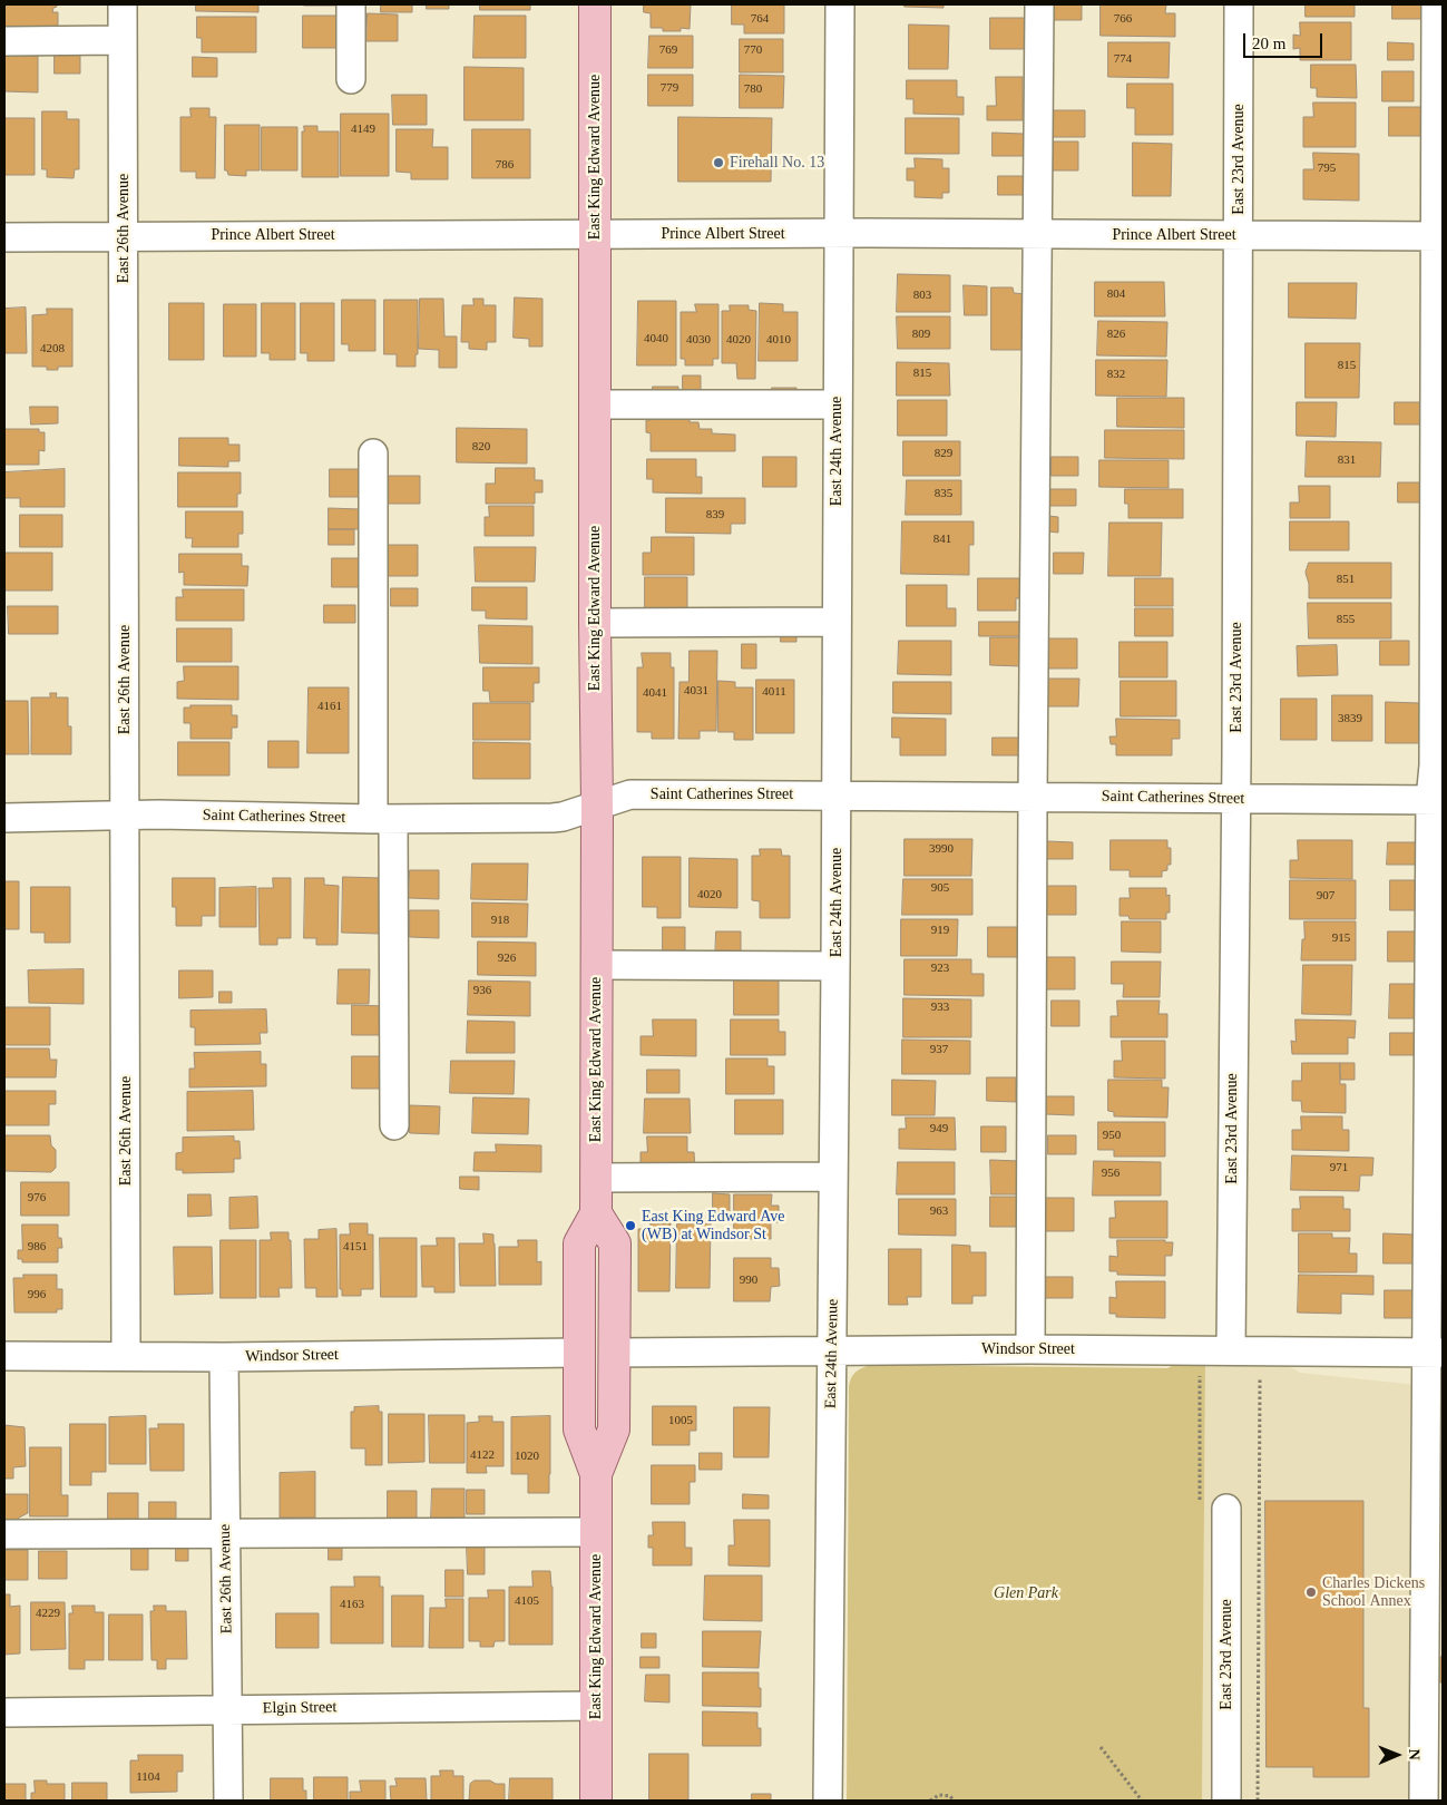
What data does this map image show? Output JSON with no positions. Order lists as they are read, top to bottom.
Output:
{
  "streets": {
    "main road": ["East King Edward Avenue"],
    "street": [
      "East 23rd Avenue",
      "East 26th Avenue",
      "Prince Albert Street",
      "East 24th Avenue",
      "Saint Catherines Street",
      "Windsor Street",
      "Elgin Street"
    ]
  },
  "crossings": [
    ["East King Edward Avenue", "Prince Albert Street"],
    ["East King Edward Avenue", "Saint Catherines Street"],
    ["East King Edward Avenue", "Windsor Street"],
    ["East King Edward Avenue", "Elgin Street"],
    ["East 23rd Avenue", "Prince Albert Street"],
    ["East 23rd Avenue", "Saint Catherines Street"],
    ["East 23rd Avenue", "Windsor Street"],
    ["East 26th Avenue", "Prince Albert Street"],
    ["East 26th Avenue", "Saint Catherines Street"],
    ["East 26th Avenue", "Windsor Street"],
    ["East 26th Avenue", "Elgin Street"],
    ["Prince Albert Street", "East 24th Avenue"],
    ["East 24th Avenue", "Saint Catherines Street"],
    ["East 24th Avenue", "Windsor Street"]
  ],
  "parks": ["Glen Park"],
  "places": ["Firehall No. 13", "East King Edward Ave (WB) at Windsor St", "Charles Dickens School Annex"],
  "house_numbers": [
    "764",
    "766",
    "769",
    "770",
    "774",
    "779",
    "780",
    "4149",
    "786",
    "795",
    "804",
    "803",
    "809",
    "826",
    "4040",
    "4030",
    "4020",
    "4010",
    "4208",
    "815",
    "815",
    "832",
    "820",
    "829",
    "831",
    "835",
    "839",
    "841",
    "851",
    "855",
    "4031",
    "4011",
    "4041",
    "4161",
    "3839",
    "3990",
    "905",
    "4020",
    "907",
    "918",
    "919",
    "915",
    "926",
    "923",
    "936",
    "933",
    "937",
    "949",
    "950",
    "971",
    "956",
    "976",
    "963",
    "986",
    "4151",
    "990",
    "996",
    "1005",
    "4122",
    "1020",
    "4105",
    "4163",
    "4229",
    "1104"
  ],
  "scale_bar": "20 m",
  "north": "right"
}
